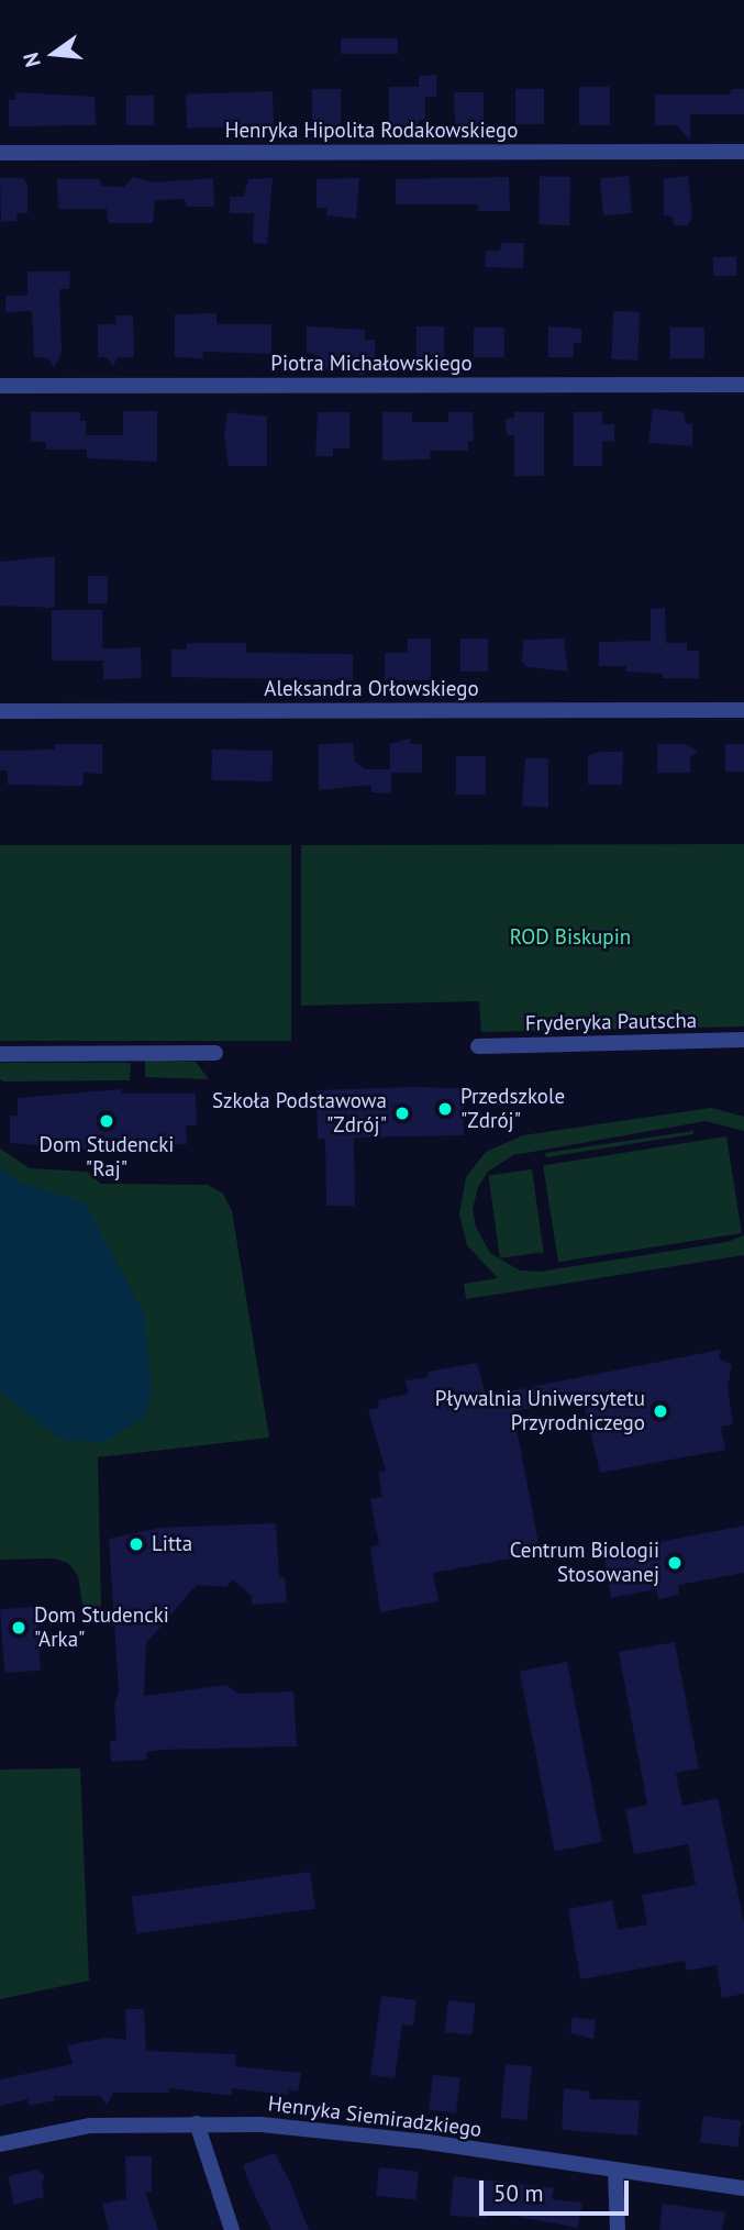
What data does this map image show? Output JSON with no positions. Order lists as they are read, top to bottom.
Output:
{
  "streets": {
    "street": [
      "Henryka Hipolita Rodakowskiego",
      "Piotra Michałowskiego",
      "Aleksandra Orłowskiego",
      "Fryderyka Pautscha",
      "Henryka Siemiradzkiego"
    ]
  },
  "parks": ["ROD Biskupin"],
  "places": [
    "Przedszkole \"Zdrój\"",
    "Szkoła Podstawowa \"Zdrój\"",
    "Dom Studencki \"Raj\"",
    "Pływalnia Uniwersytetu Przyrodniczego",
    "Litta",
    "Centrum Biologii Stosowanej",
    "Dom Studencki \"Arka\""
  ],
  "scale_bar": "50 m",
  "north": "left"
}
